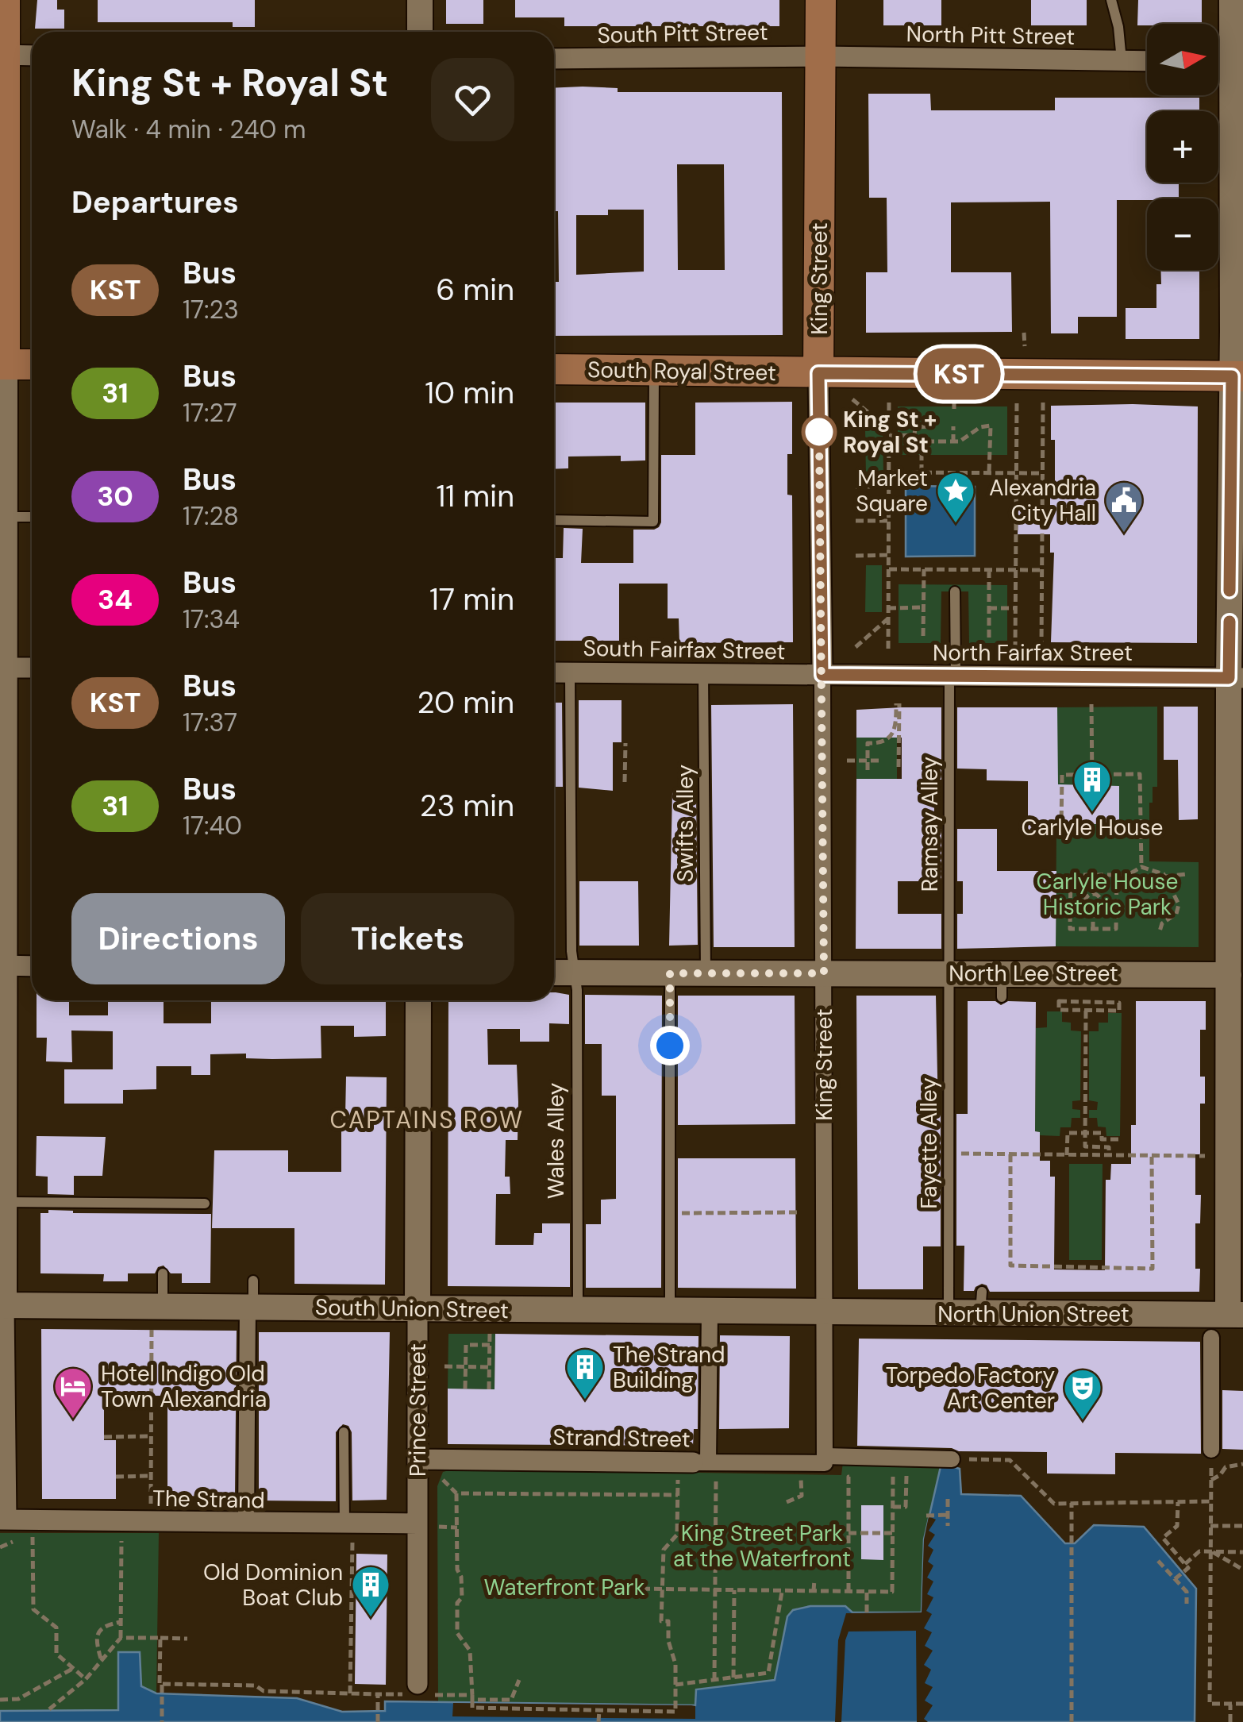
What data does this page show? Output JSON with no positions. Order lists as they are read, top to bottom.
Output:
{
  "streets": {
    "main road": ["King Street", "South Royal Street"],
    "street": [
      "South Pitt Street",
      "North Pitt Street",
      "South Fairfax Street",
      "North Fairfax Street",
      "North Lee Street",
      "South Union Street",
      "North Union Street",
      "Prince Street",
      "Strand Street",
      "The Strand"
    ],
    "lane": [
      "Swifts Alley",
      "Ramsay Alley",
      "Wales Alley",
      "Fayette Alley"
    ]
  },
  "crossings": [
    ["South Pitt Street", "North Pitt Street"],
    ["South Pitt Street", "King Street"],
    ["North Pitt Street", "King Street"],
    ["King Street", "South Royal Street"],
    ["King Street", "South Fairfax Street"],
    ["King Street", "North Fairfax Street"],
    ["King Street", "North Lee Street"],
    ["King Street", "South Union Street"],
    ["King Street", "North Union Street"],
    ["King Street", "Strand Street"],
    ["South Fairfax Street", "North Fairfax Street"],
    ["South Fairfax Street", "Swifts Alley"],
    ["South Fairfax Street", "Wales Alley"],
    ["North Fairfax Street", "Ramsay Alley"],
    ["Swifts Alley", "North Lee Street"],
    ["Ramsay Alley", "North Lee Street"],
    ["Ramsay Alley", "Fayette Alley"],
    ["North Lee Street", "Wales Alley"],
    ["North Lee Street", "Fayette Alley"],
    ["Wales Alley", "South Union Street"],
    ["Fayette Alley", "North Union Street"],
    ["South Union Street", "North Union Street"],
    ["South Union Street", "Prince Street"],
    ["Prince Street", "Strand Street"],
    ["Prince Street", "The Strand"]
  ],
  "districts": ["CAPTAINS ROW"],
  "parks": ["Carlyle House Historic Park", "King Street Park at the Waterfront", "Waterfront Park"],
  "places": {
    "other": ["King St + Royal St"],
    "place": ["Market Square"],
    "public building": ["Alexandria City Hall"],
    "building": ["Carlyle House", "The Strand Building", "Old Dominion Boat Club"],
    "hotel": ["Hotel Indigo Old Town Alexandria"],
    "theatre": ["Torpedo Factory Art Center"]
  },
  "lines": ["bus line KST"],
  "north": "right",
  "page": {
    "on_map": "KST",
    "map_buttons": ["+", "−"],
    "heading": [
      ["King St + Royal St", "Walk · 4 min · 240 m"],
      "Departures"
    ],
    "list": [
      {
        "mark": "KST",
        "name": "Bus",
        "note": "17:23",
        "value": "6 min"
      },
      {
        "mark": "31",
        "name": "Bus",
        "note": "17:27",
        "value": "10 min"
      },
      {
        "mark": "30",
        "name": "Bus",
        "note": "17:28",
        "value": "11 min"
      },
      {
        "mark": "34",
        "name": "Bus",
        "note": "17:34",
        "value": "17 min"
      },
      {
        "mark": "KST",
        "name": "Bus",
        "note": "17:37",
        "value": "20 min"
      },
      {
        "mark": "31",
        "name": "Bus",
        "note": "17:40",
        "value": "23 min"
      }
    ],
    "buttons": ["Directions", "Tickets"]
  }
}
